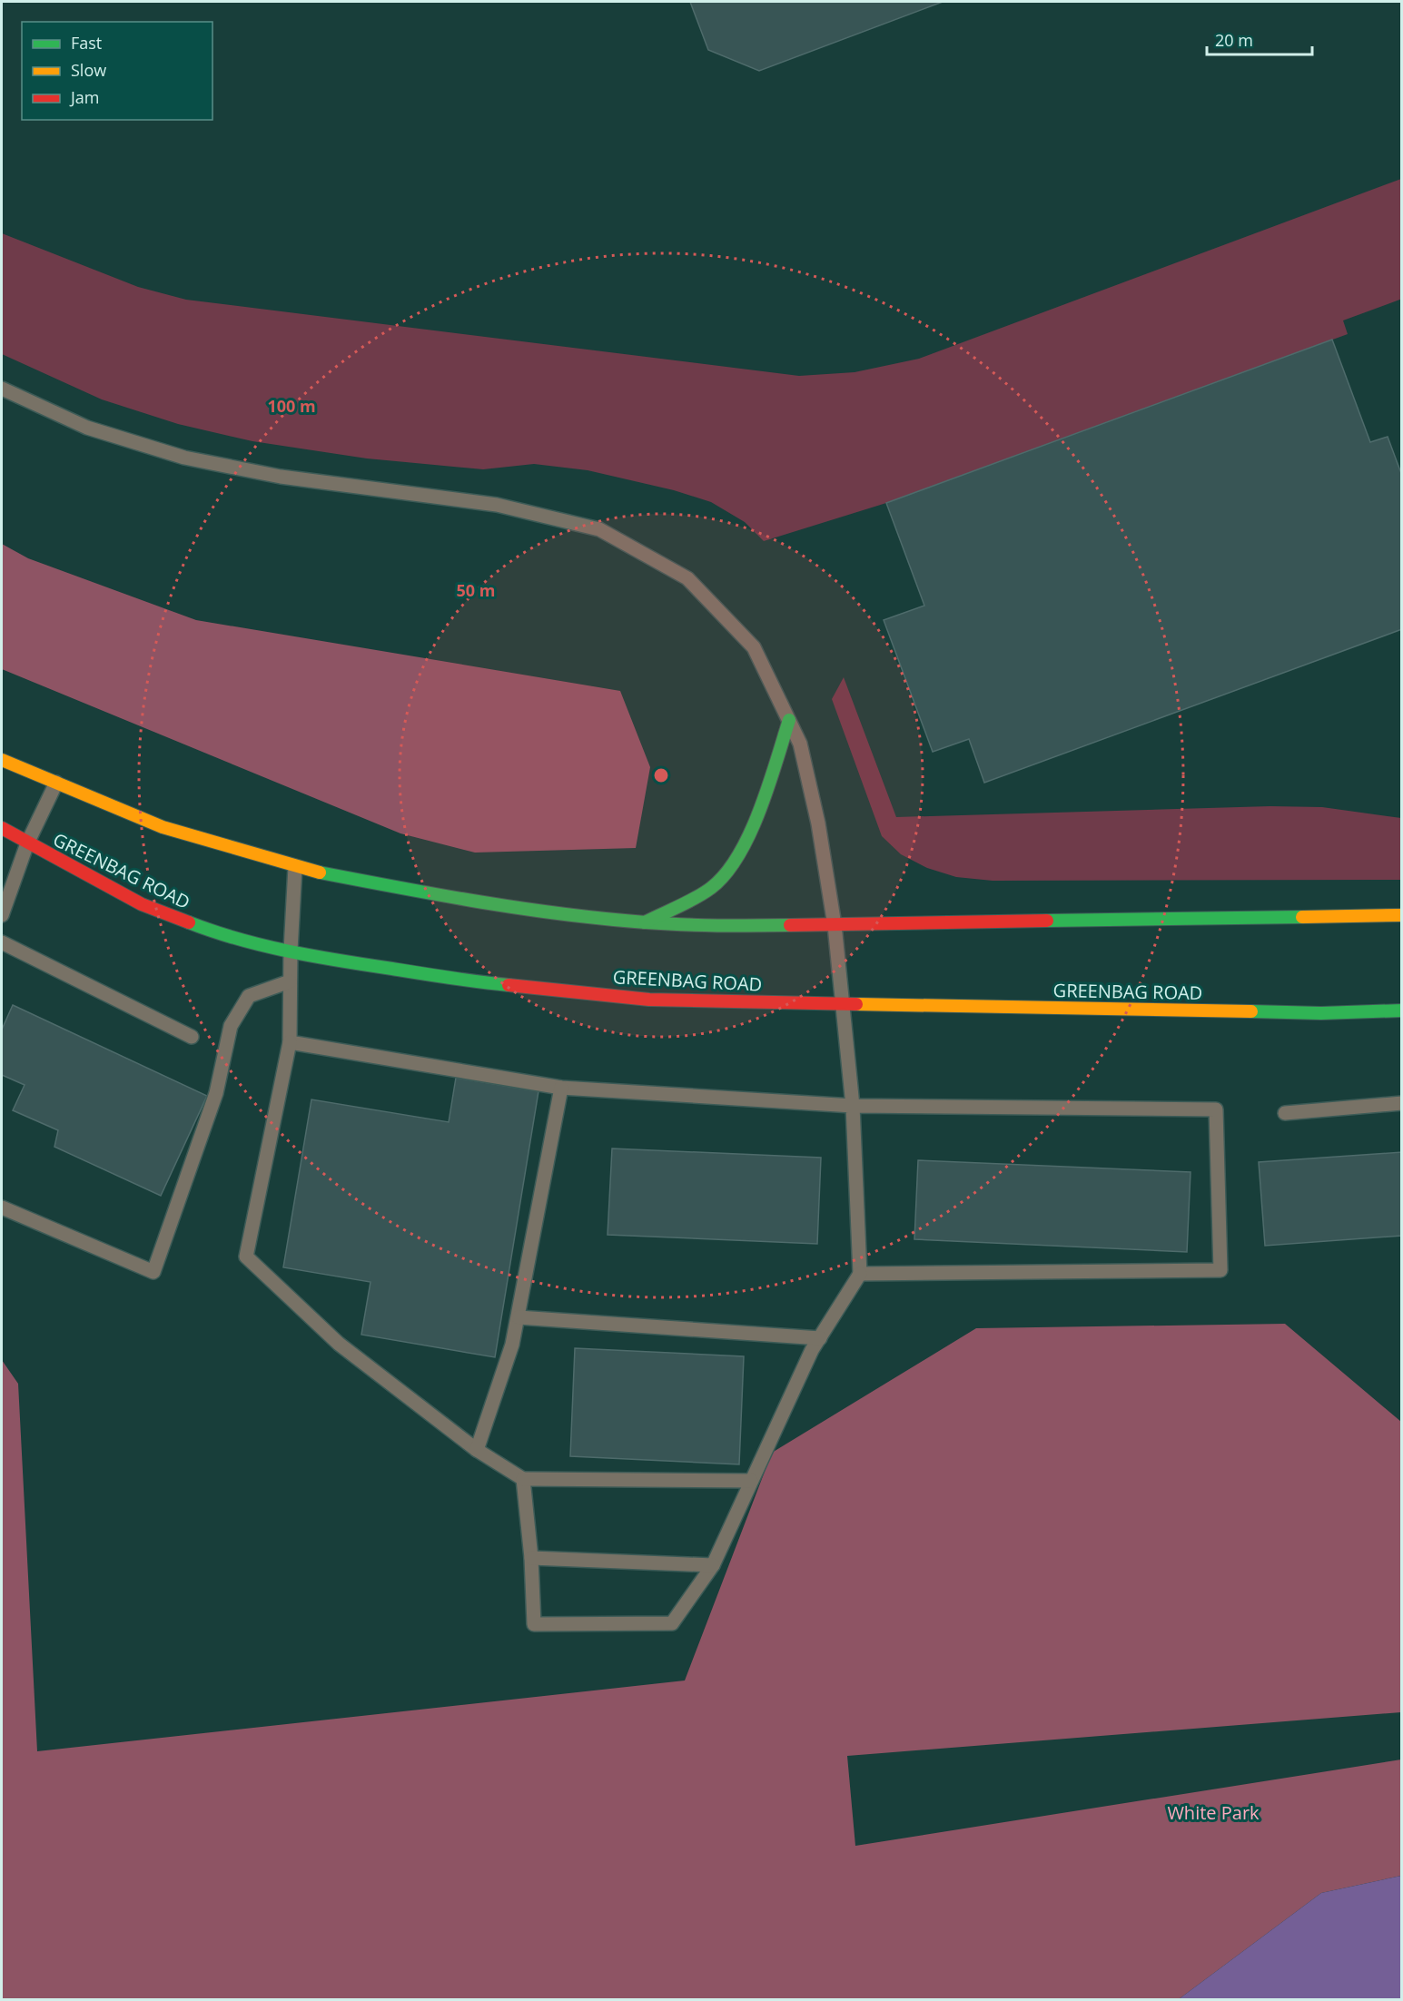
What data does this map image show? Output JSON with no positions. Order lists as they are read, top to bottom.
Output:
{
  "streets": {
    "main road": ["GREENBAG ROAD"]
  },
  "parks": ["White Park"],
  "legend": ["Fast", "Slow", "Jam"],
  "scale_bar": "20 m",
  "rings": ["100 m", "50 m"]
}
